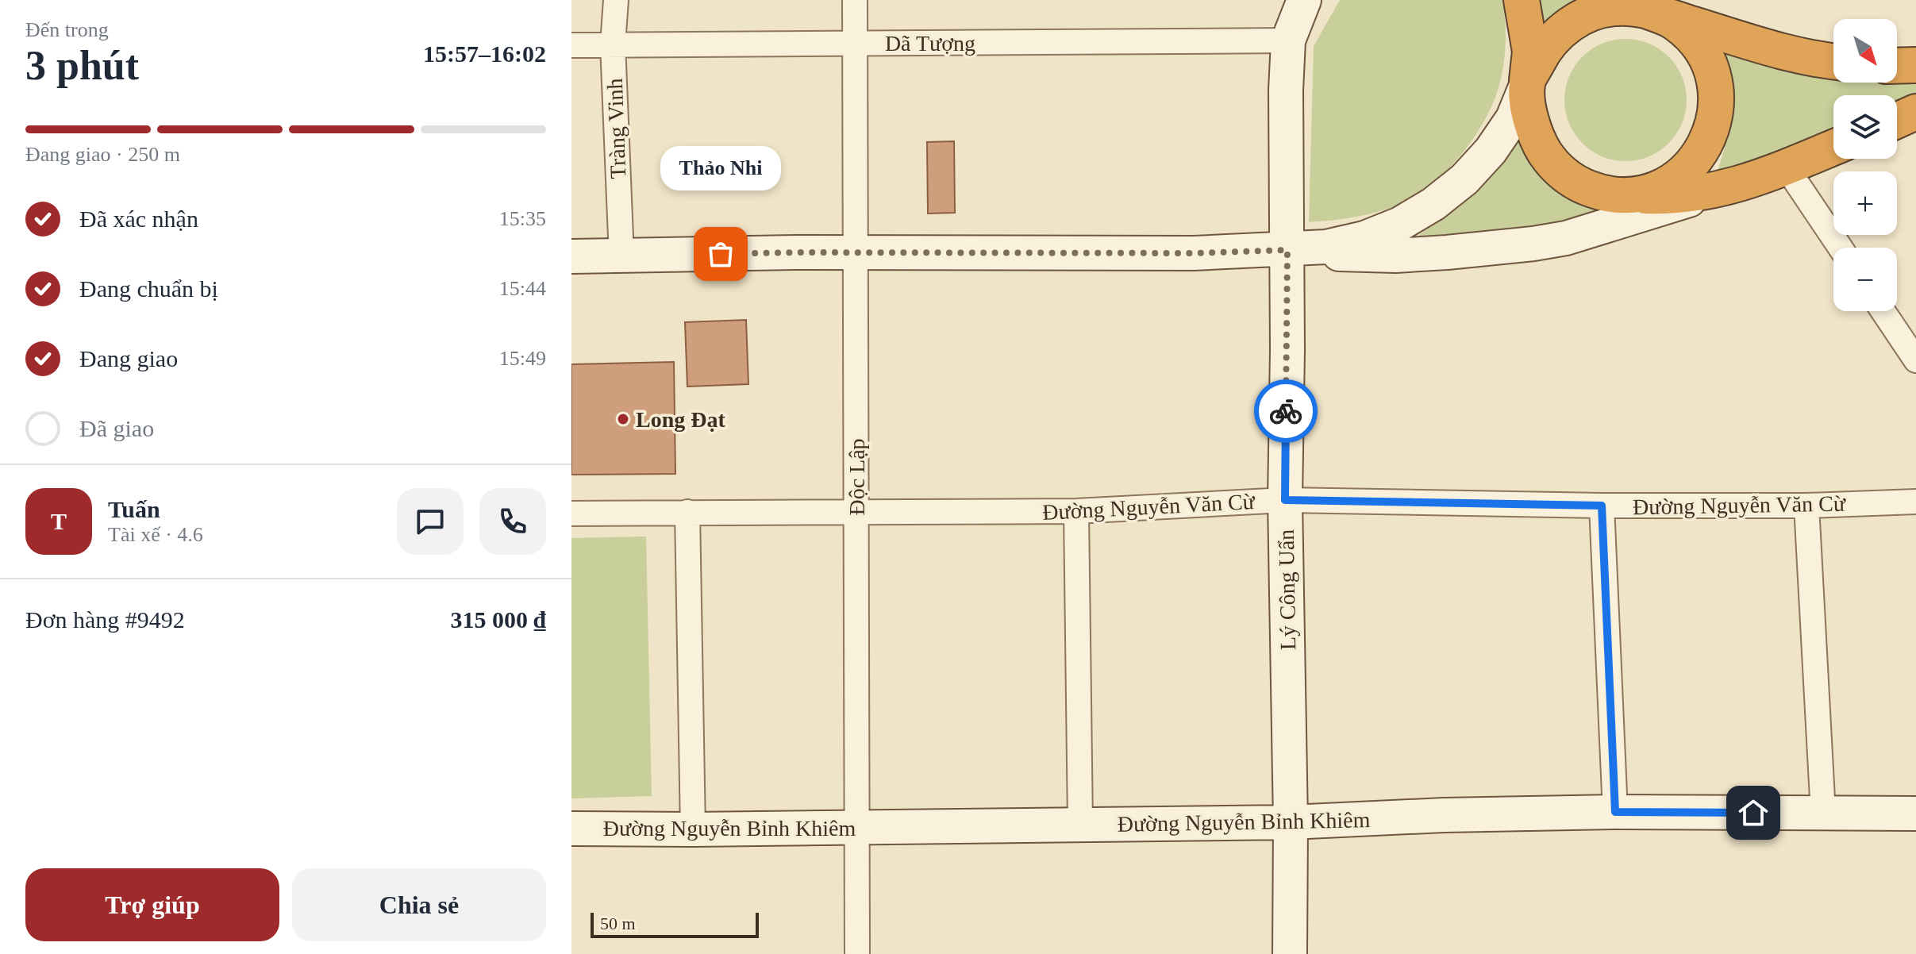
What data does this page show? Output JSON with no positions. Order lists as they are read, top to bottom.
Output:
{
  "streets": {
    "street": [
      "Dã Tượng",
      "Tràng Vinh",
      "Độc Lập",
      "Đường Nguyễn Văn Cừ",
      "Lý Công Uẩn",
      "Đường Nguyễn Bỉnh Khiêm"
    ]
  },
  "crossings": [
    ["Dã Tượng", "Tràng Vinh"],
    ["Dã Tượng", "Độc Lập"],
    ["Dã Tượng", "Lý Công Uẩn"],
    ["Độc Lập", "Đường Nguyễn Văn Cừ"],
    ["Độc Lập", "Đường Nguyễn Bỉnh Khiêm"],
    ["Đường Nguyễn Văn Cừ", "Lý Công Uẩn"],
    ["Lý Công Uẩn", "Đường Nguyễn Bỉnh Khiêm"]
  ],
  "places": ["Thảo Nhi", "Long Đạt"],
  "scale_bar": "50 m",
  "north": "bottom right",
  "page": {
    "heading": ["3 phút", "Đến trong", "15:57–16:02"],
    "panel": [
      "Tuấn",
      "Tài xế · 4.6",
      "Đơn hàng #9492",
      "315 000 ₫"
    ],
    "map_buttons": ["+", "−"],
    "bar": "Đang giao · 250 m",
    "bubble": "Thảo Nhi",
    "list": [
      ["Đã xác nhận", "15:35"],
      ["Đang chuẩn bị", "15:44"],
      ["Đang giao", "15:49"],
      "Đã giao"
    ],
    "round": "T",
    "buttons": ["Trợ giúp", "Chia sẻ"],
    "scale": "50 m"
  }
}
